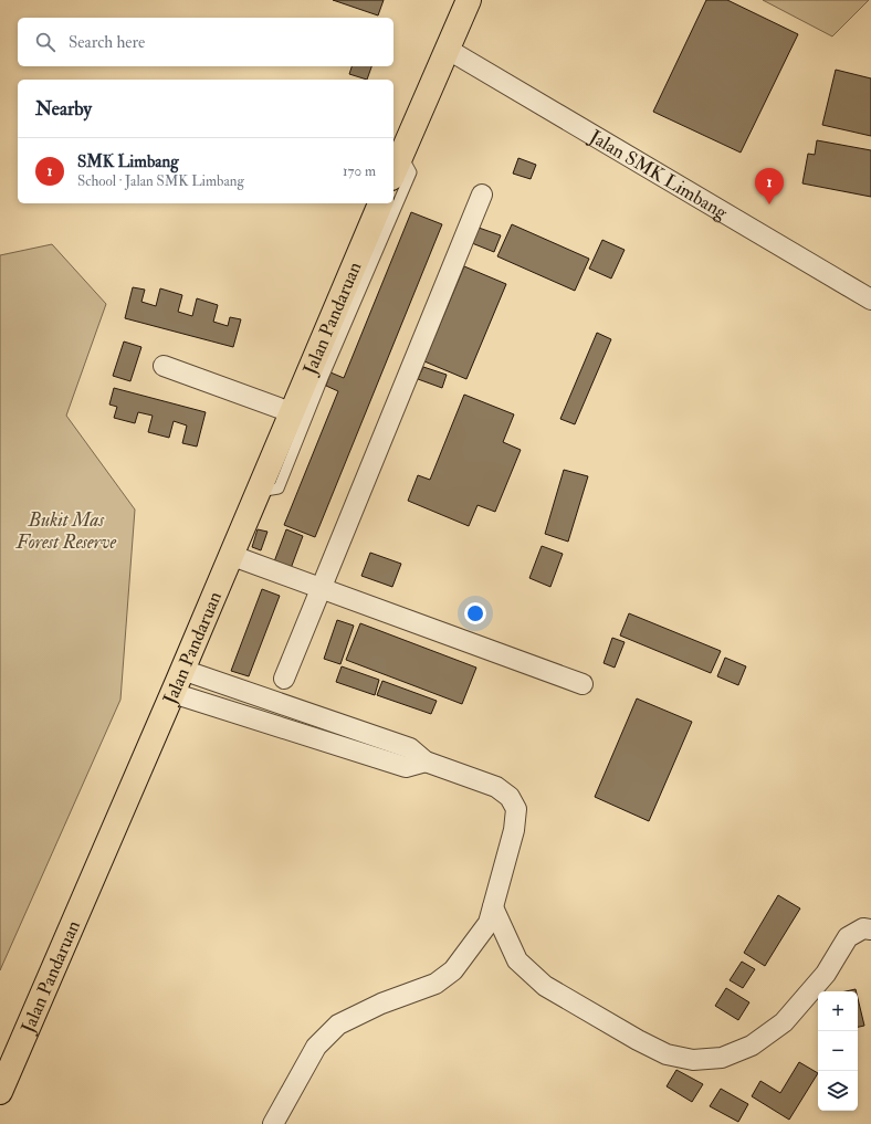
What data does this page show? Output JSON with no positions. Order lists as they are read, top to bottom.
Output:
{
  "streets": {
    "highway": ["Jalan Pandaruan"],
    "street": ["Jalan SMK Limbang"]
  },
  "parks": ["Bukit Mas Forest Reserve"],
  "page": {
    "search": "Search here",
    "heading": "Nearby",
    "list": [
      {
        "mark": "1",
        "name": "SMK Limbang",
        "note": "School · Jalan SMK Limbang",
        "value": "170 m"
      }
    ],
    "pins": "1",
    "map_buttons": ["+", "−"]
  }
}
